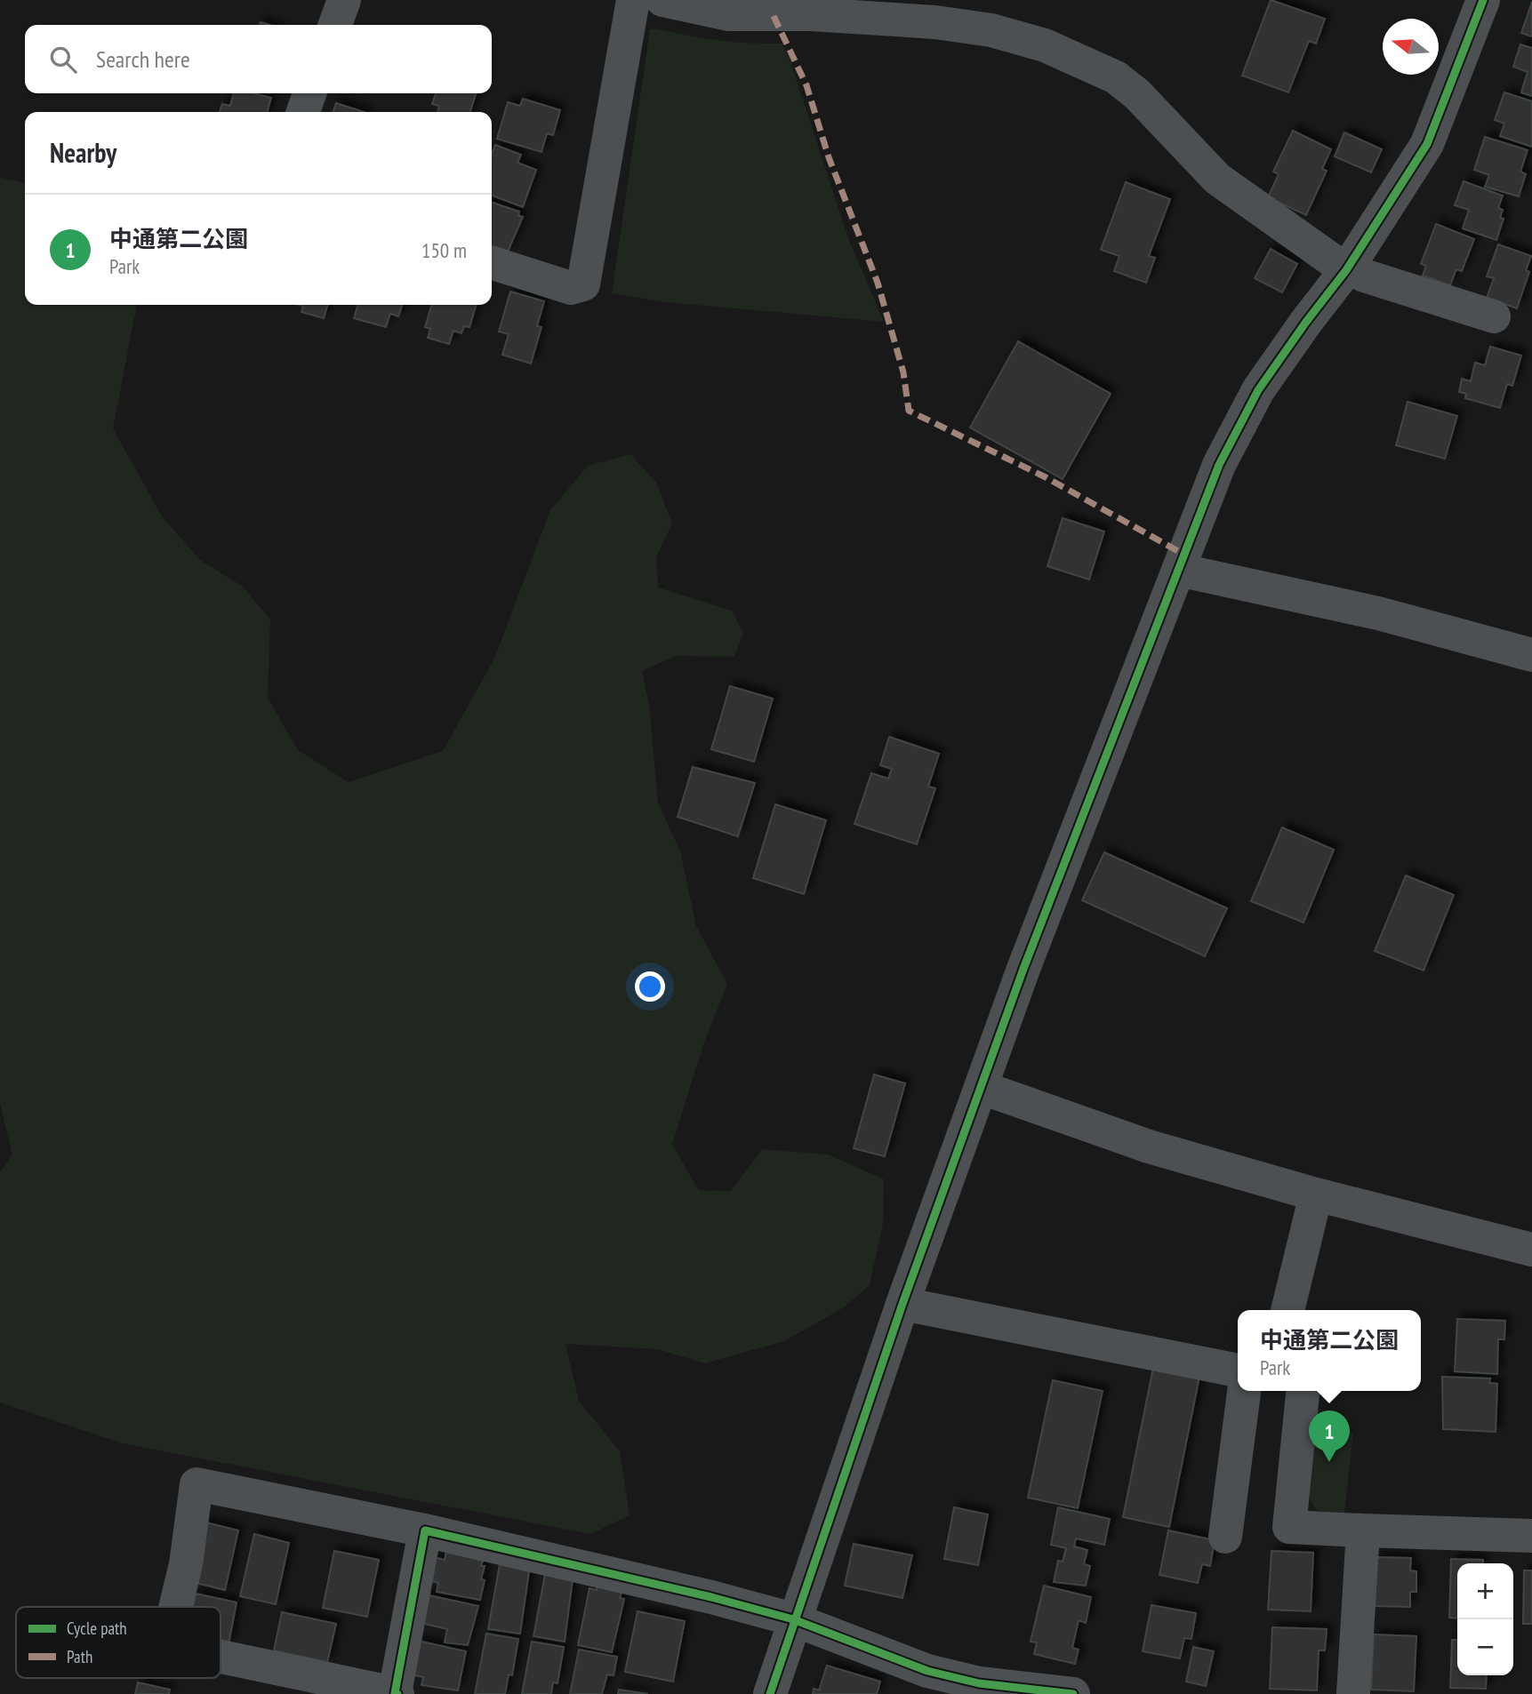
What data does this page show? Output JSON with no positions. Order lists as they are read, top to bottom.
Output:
{
  "legend": ["Cycle path", "Path"],
  "north": "left",
  "page": {
    "search": "Search here",
    "heading": "Nearby",
    "list": [
      {
        "mark": "1",
        "name": "中通第二公園",
        "note": "Park",
        "value": "150 m"
      }
    ],
    "popup": ["中通第二公園", "Park"],
    "pins": "1",
    "map_buttons": ["+", "−"]
  }
}
